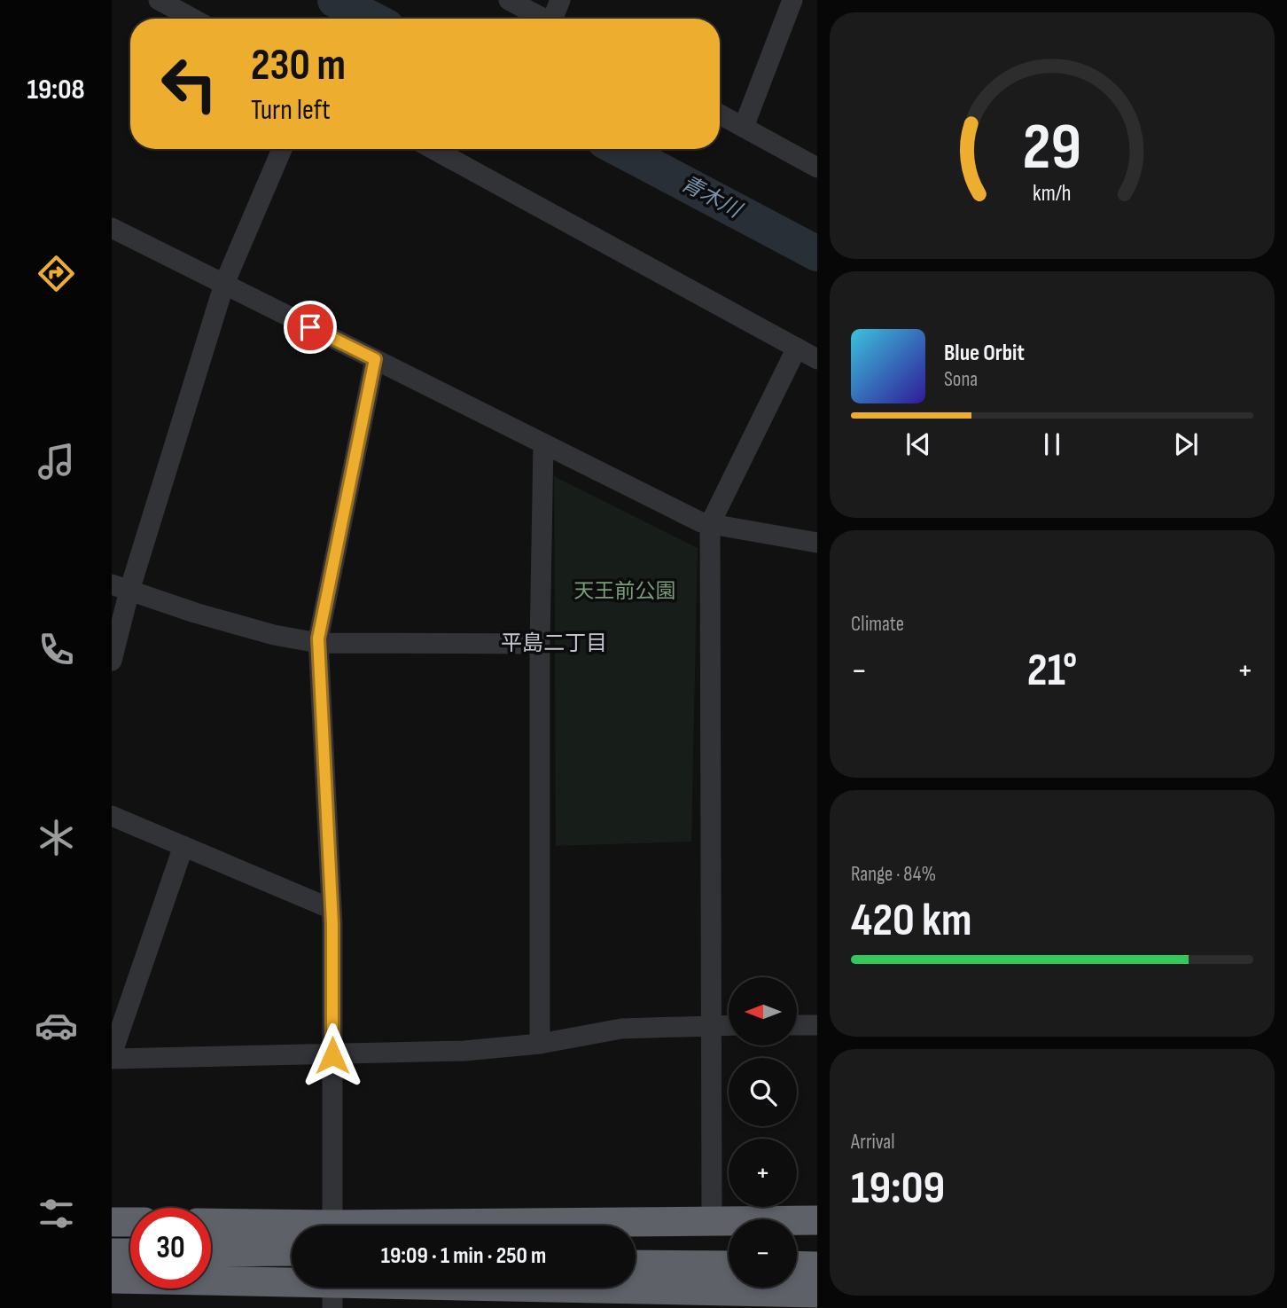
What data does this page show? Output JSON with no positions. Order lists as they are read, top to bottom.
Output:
{
  "districts": ["平島二丁目"],
  "water": ["青木川"],
  "parks": ["天王前公園"],
  "north": "left",
  "page": {
    "tabs": "19:08",
    "turn": ["230 m", "Turn left"],
    "song": ["Blue Orbit", "Sona"],
    "tile": [
      "Climate",
      ["Range · 84%", "420 km"],
      ["Arrival", "19:09"]
    ],
    "heat": ["−", "21°", "+"],
    "map_buttons": ["+", "−"],
    "limit": "30",
    "trip": "19:09 · 1 min · 250 m",
    "gauge": ["29", "km/h"]
  }
}
